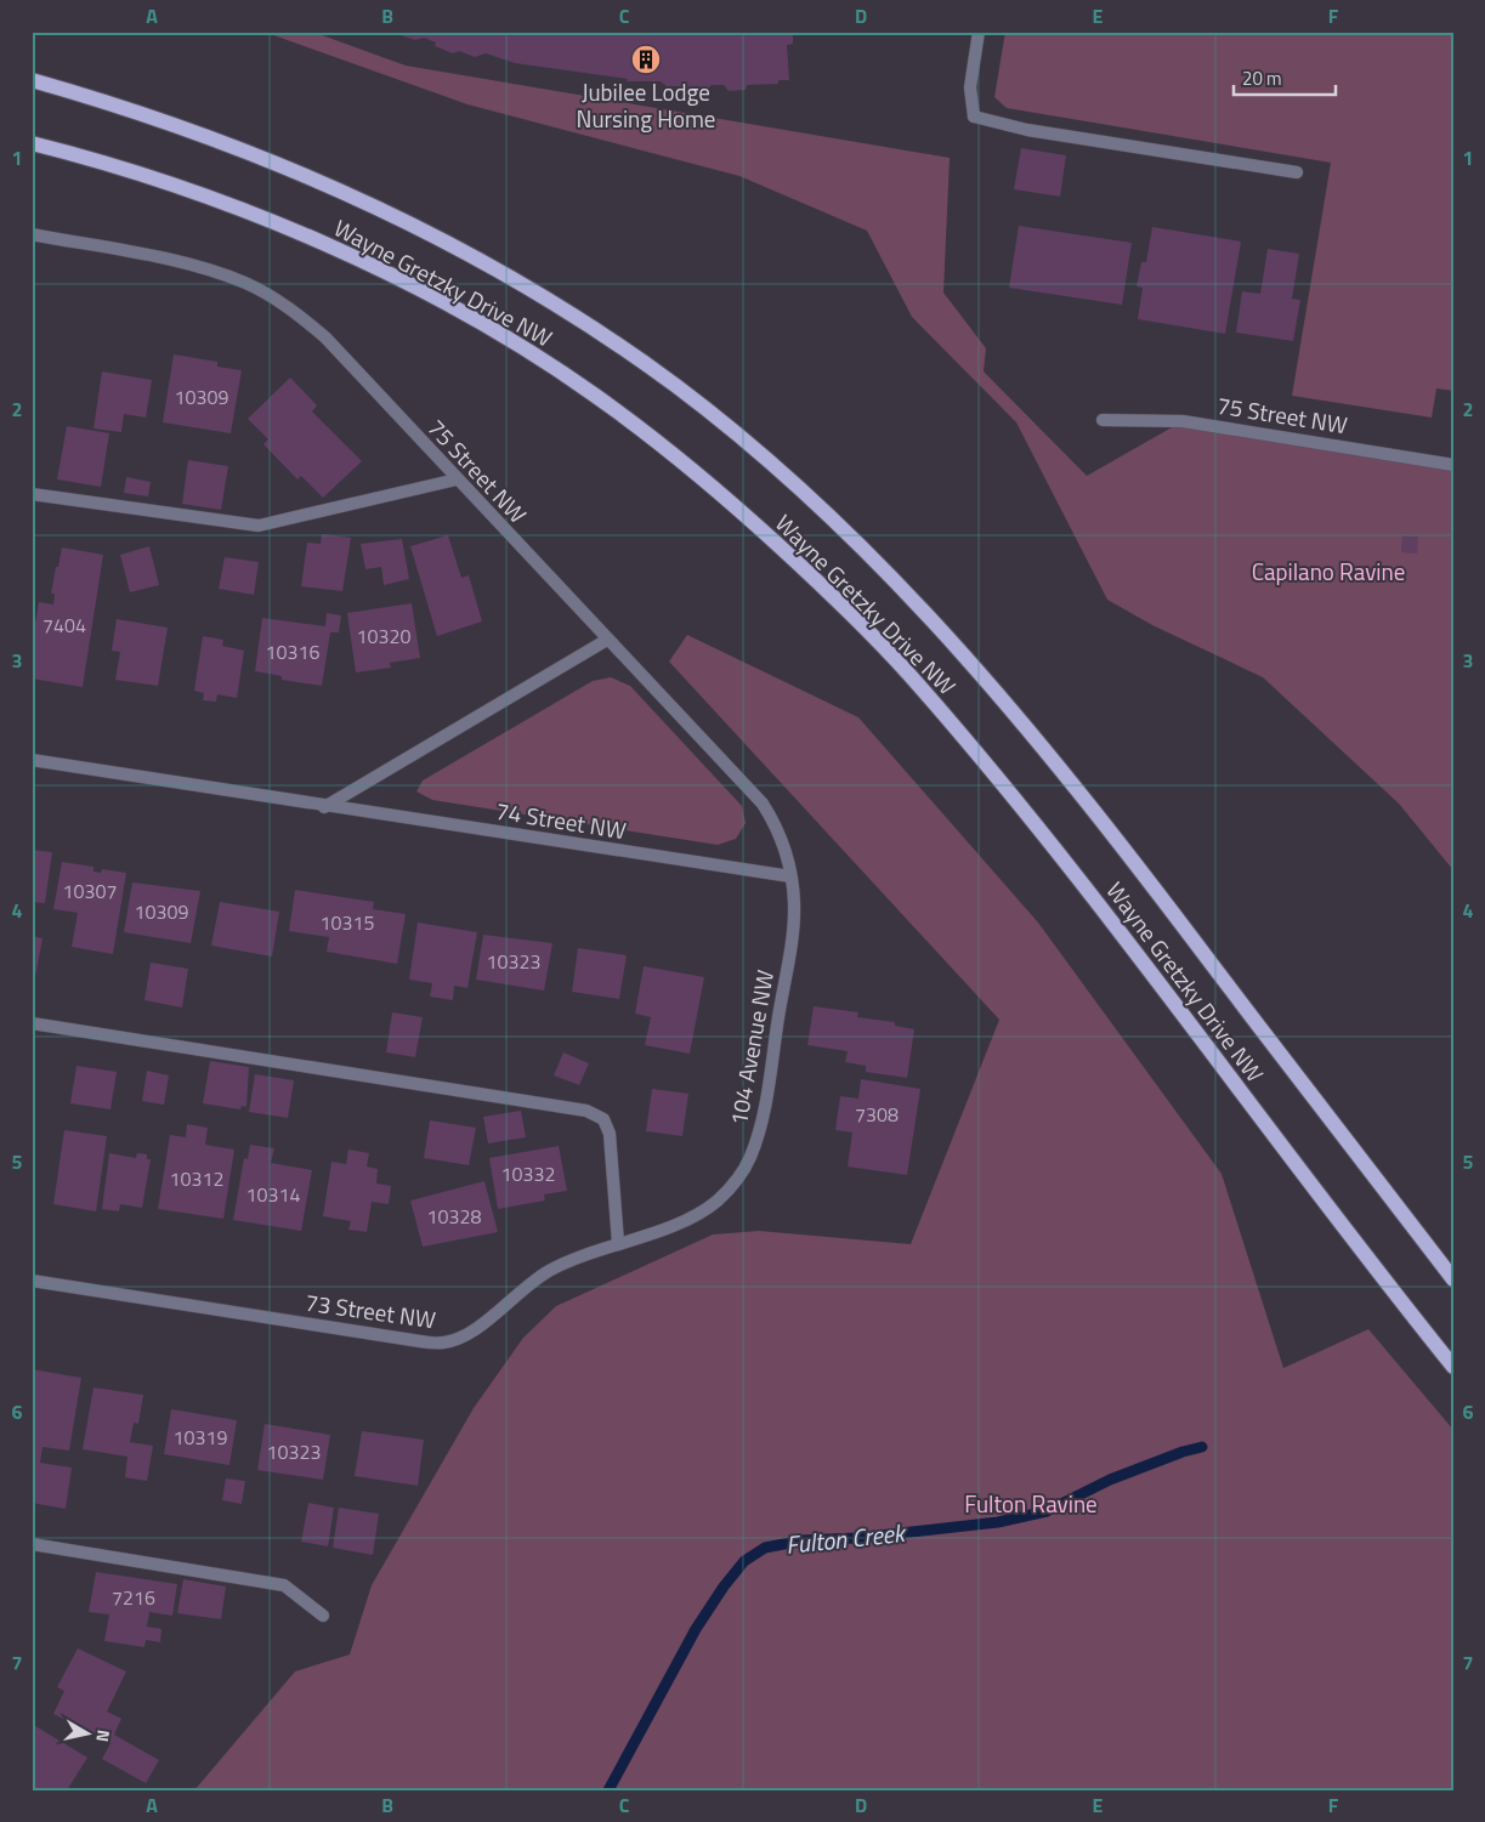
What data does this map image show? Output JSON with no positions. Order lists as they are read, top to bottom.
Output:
{
  "streets": {
    "main road": ["Wayne Gretzky Drive NW"],
    "street": [
      "75 Street NW",
      "74 Street NW",
      "104 Avenue NW",
      "73 Street NW"
    ]
  },
  "crossings": [
    ["75 Street NW", "74 Street NW"],
    ["75 Street NW", "104 Avenue NW"],
    ["74 Street NW", "104 Avenue NW"],
    ["104 Avenue NW", "73 Street NW"]
  ],
  "water": ["Fulton Creek"],
  "parks": ["Capilano Ravine", "Fulton Ravine"],
  "places": {
    "building": ["Jubilee Lodge Nursing Home"]
  },
  "house_numbers": [
    "10309",
    "7404",
    "10320",
    "10316",
    "10307",
    "10309",
    "10315",
    "10323",
    "7308",
    "10332",
    "10312",
    "10314",
    "10328",
    "10319",
    "10323",
    "7216"
  ],
  "scale_bar": "20 m",
  "north": "right",
  "grid": {
    "columns": [
      "A",
      "B",
      "C",
      "D",
      "E",
      "F"
    ],
    "rows": [
      "1",
      "2",
      "3",
      "4",
      "5",
      "6",
      "7"
    ]
  }
}
